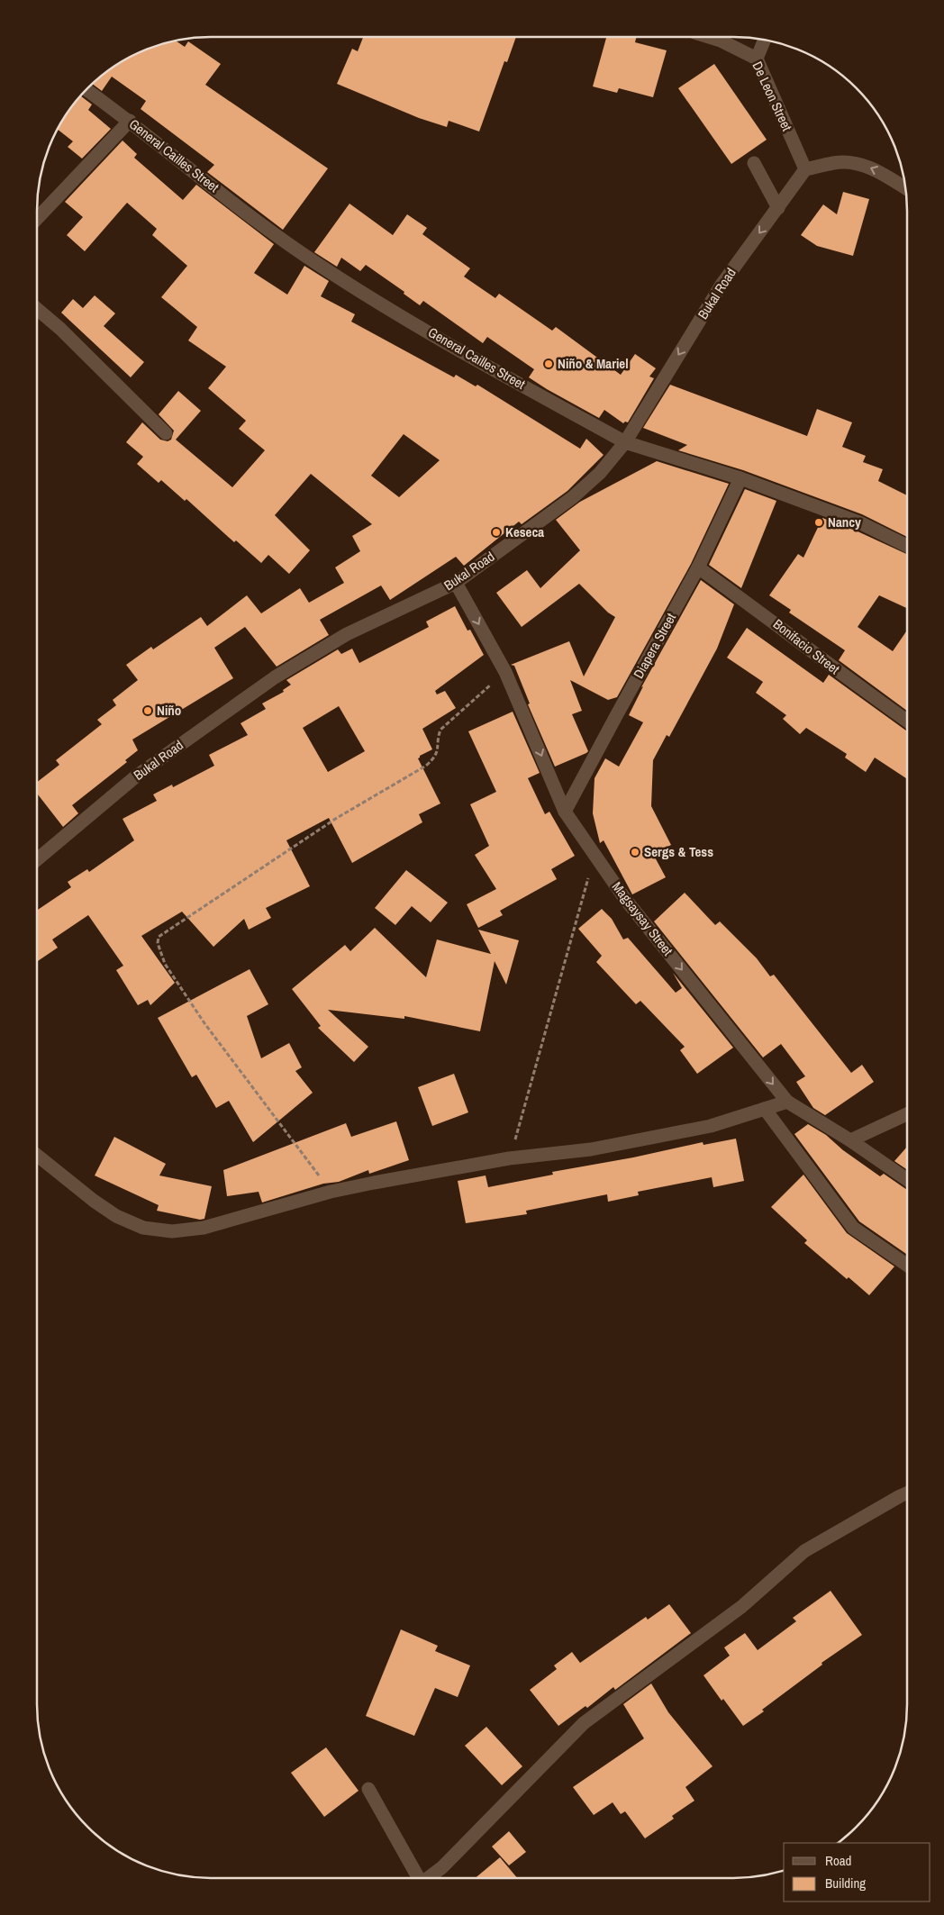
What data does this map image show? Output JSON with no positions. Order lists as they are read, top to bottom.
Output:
{
  "streets": {
    "street": [
      "De Leon Street",
      "General Cailles Street",
      "Bukal Road",
      "Diapera Street",
      "Bonifacio Street",
      "Magsaysay Street"
    ]
  },
  "crossings": [
    ["De Leon Street", "Bukal Road"],
    ["General Cailles Street", "Bukal Road"],
    ["General Cailles Street", "Diapera Street"],
    ["Bukal Road", "Magsaysay Street"],
    ["Diapera Street", "Bonifacio Street"],
    ["Diapera Street", "Magsaysay Street"]
  ],
  "one_way": ["Magsaysay Street"],
  "places": [
    "Niño & Mariel",
    "Nancy",
    "Keseca",
    "Niño",
    "Sergs & Tess"
  ],
  "legend": ["Road", "Building"]
}
